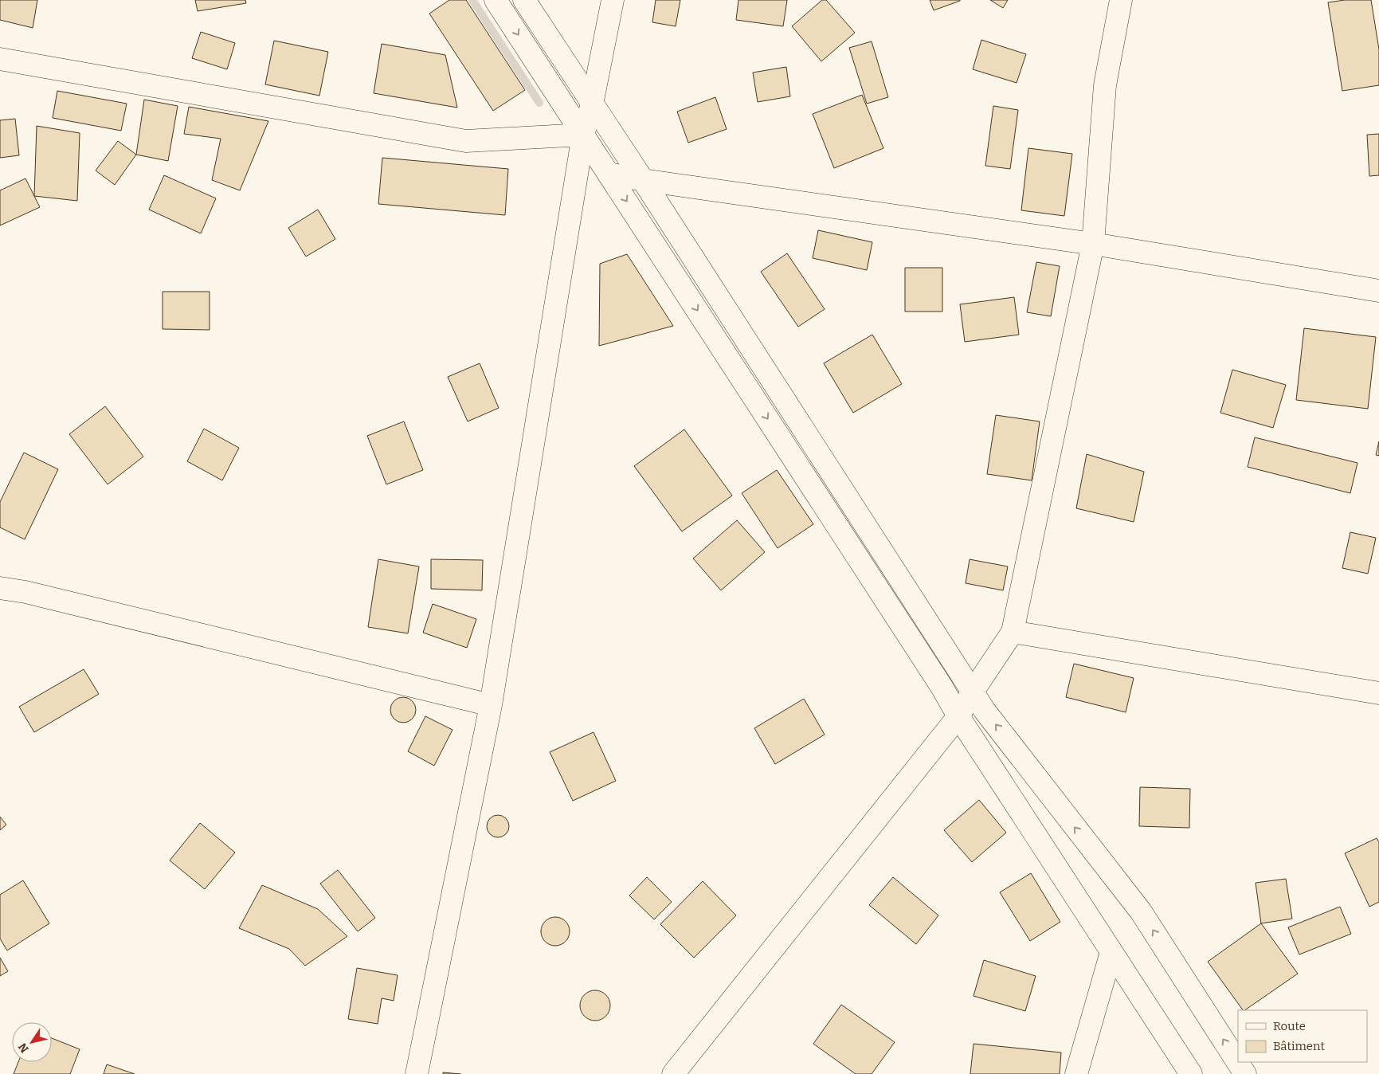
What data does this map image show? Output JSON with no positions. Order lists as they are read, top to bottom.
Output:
{
  "legend": ["Route", "Bâtiment"],
  "north": "bottom left"
}
